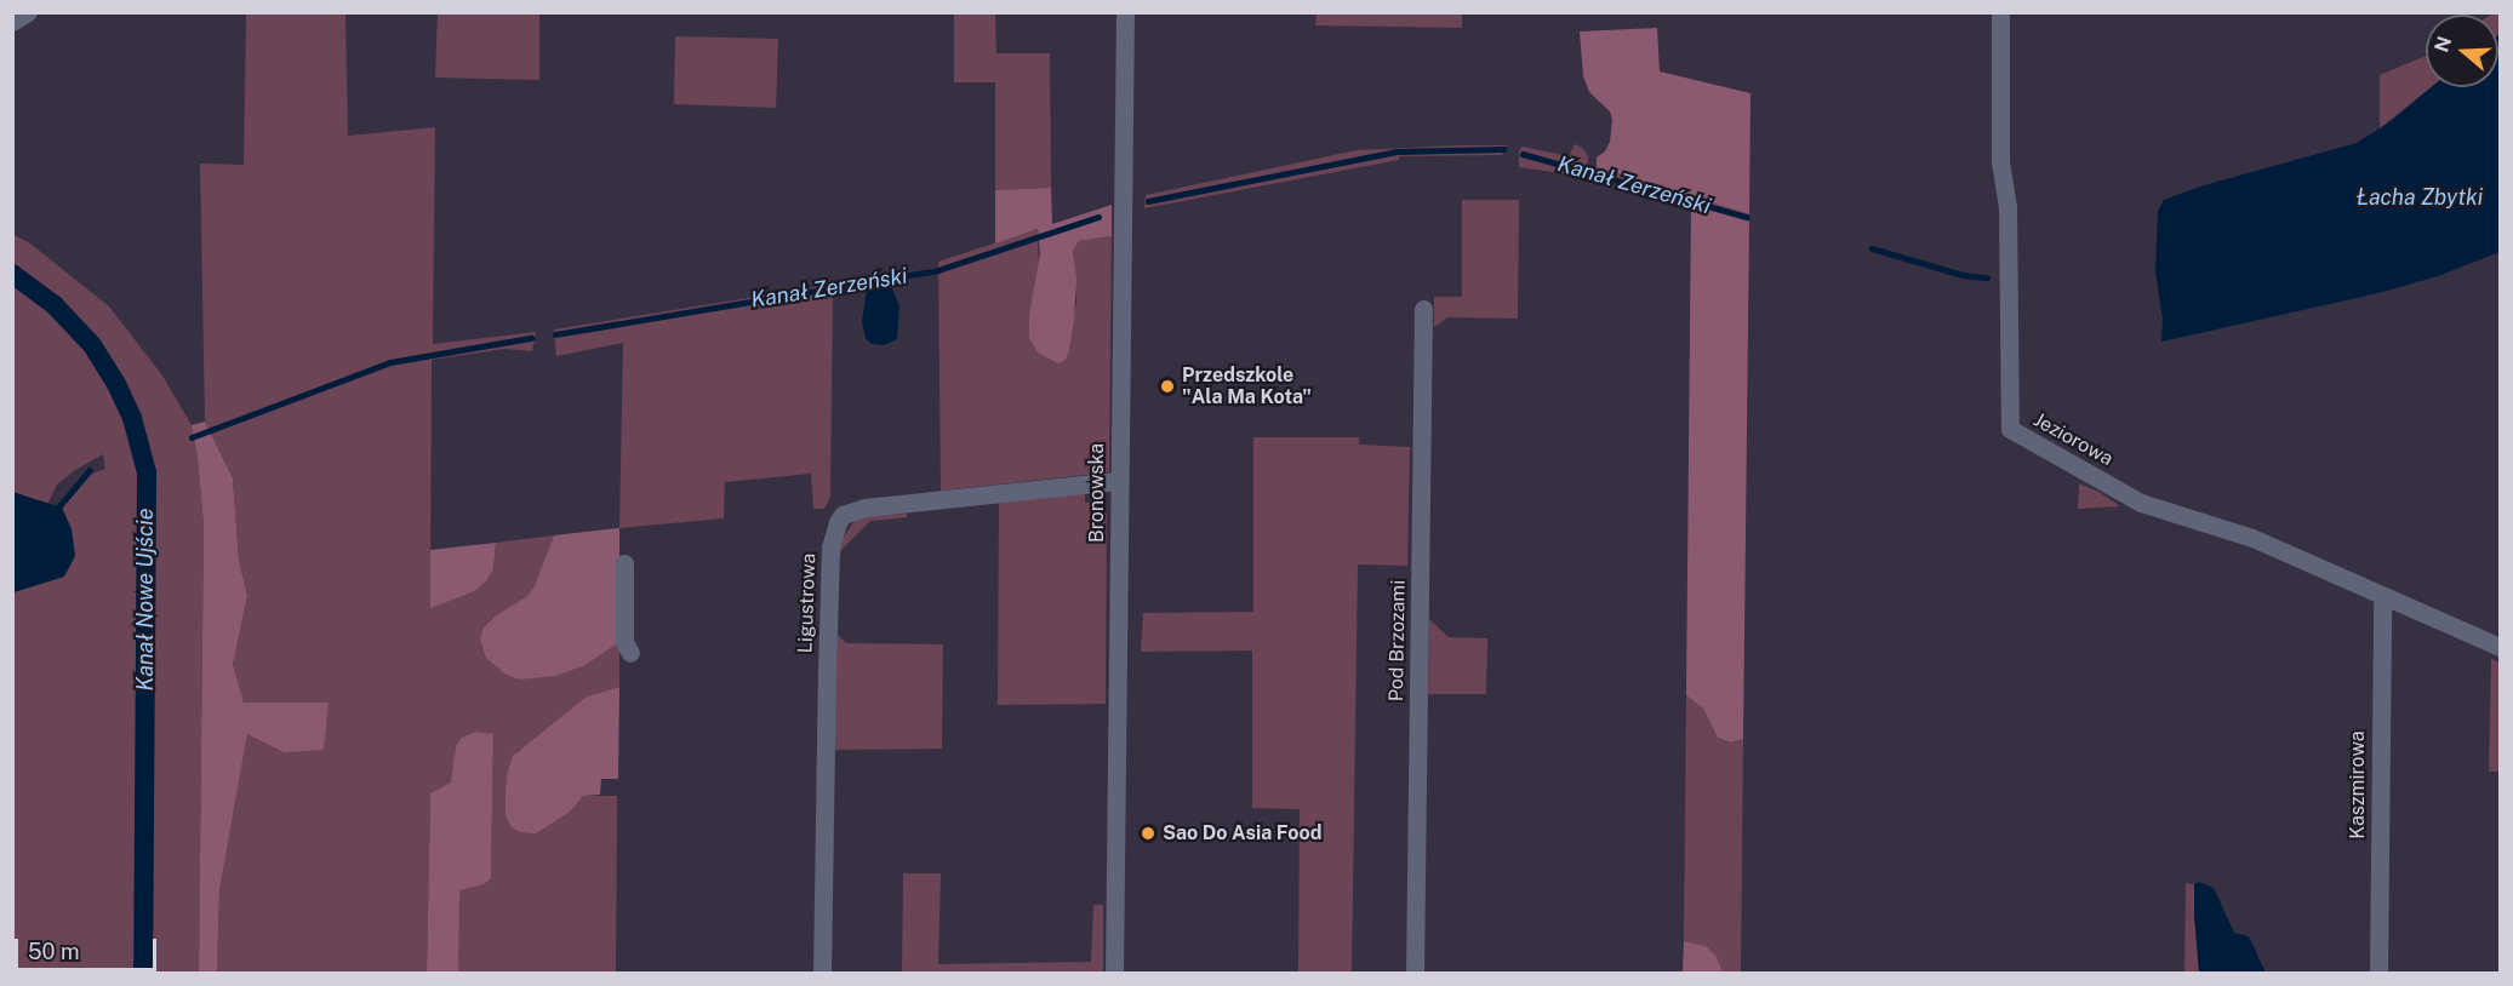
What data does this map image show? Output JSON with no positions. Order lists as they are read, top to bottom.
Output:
{
  "streets": {
    "street": [
      "Jeziorowa",
      "Bronowska",
      "Ligustrowa",
      "Pod Brzozami",
      "Kaszmirowa"
    ]
  },
  "crossings": [
    ["Jeziorowa", "Kaszmirowa"],
    ["Bronowska", "Ligustrowa"]
  ],
  "water": ["Kanał Zerzeński", "Łacha Zbytki", "Kanał Nowe Ujście"],
  "places": ["Przedszkole \"Ala Ma Kota\"", "Sao Do Asia Food"],
  "scale_bar": "50 m",
  "north": "left"
}
